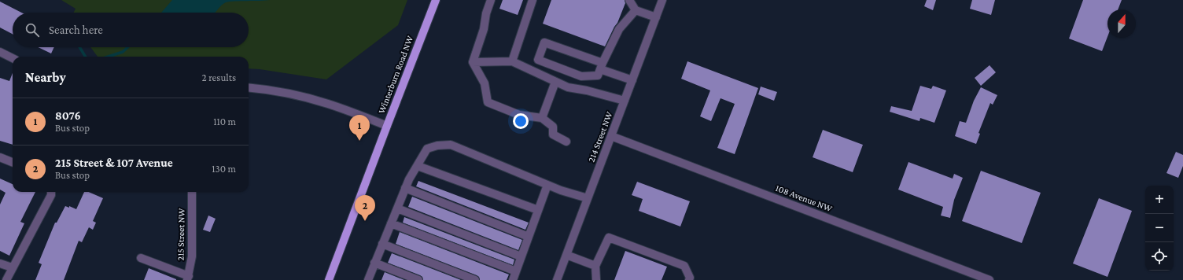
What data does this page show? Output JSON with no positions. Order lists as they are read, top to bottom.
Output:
{
  "streets": {
    "main road": ["Winterburn Road NW"],
    "street": ["214 Street NW", "108 Avenue NW", "215 Street NW"]
  },
  "crossings": [
    ["214 Street NW", "108 Avenue NW"]
  ],
  "north": "top",
  "page": {
    "search": "Search here",
    "heading": ["Nearby", "2 results"],
    "list": [
      {
        "mark": "1",
        "name": "8076",
        "note": "Bus stop",
        "value": "110 m"
      },
      {
        "mark": "2",
        "name": "215 Street & 107 Avenue",
        "note": "Bus stop",
        "value": "130 m"
      }
    ],
    "pins": ["1", "2"],
    "map_buttons": ["+", "−"]
  }
}
